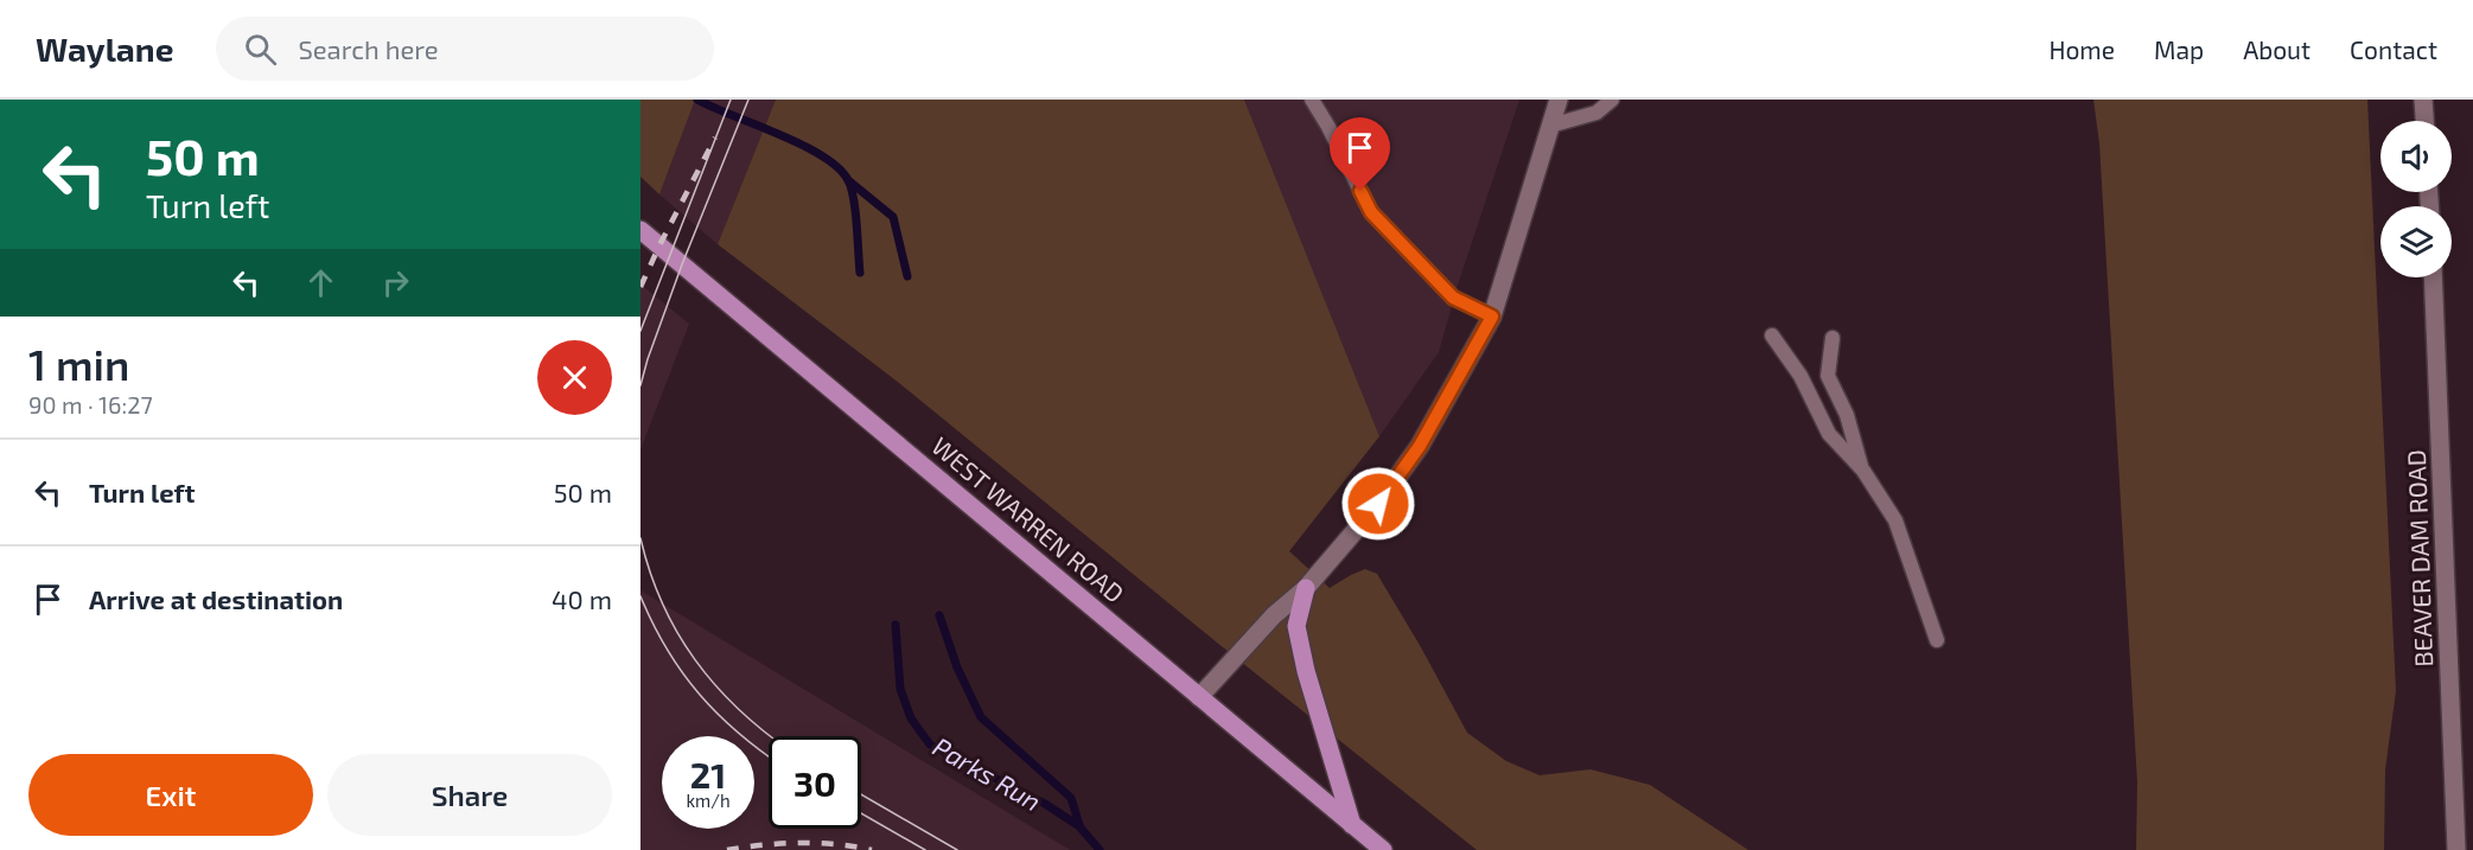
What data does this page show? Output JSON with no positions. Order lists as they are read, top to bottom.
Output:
{
  "streets": {
    "main road": ["WEST WARREN ROAD"],
    "street": ["BEAVER DAM ROAD"]
  },
  "water": ["Parks Run"],
  "page": {
    "header": "Waylane",
    "search": "Search here",
    "nav": [
      "Home",
      "Map",
      "About",
      "Contact"
    ],
    "turn": ["50 m", "Turn left"],
    "heading": ["1 min", "90 m · 16:27"],
    "list": [
      {
        "name": "Turn left",
        "value": "50 m"
      },
      {
        "name": "Arrive at destination",
        "value": "40 m"
      }
    ],
    "speed": "21 km/h",
    "limit": "30",
    "buttons": ["Exit", "Share"]
  }
}
